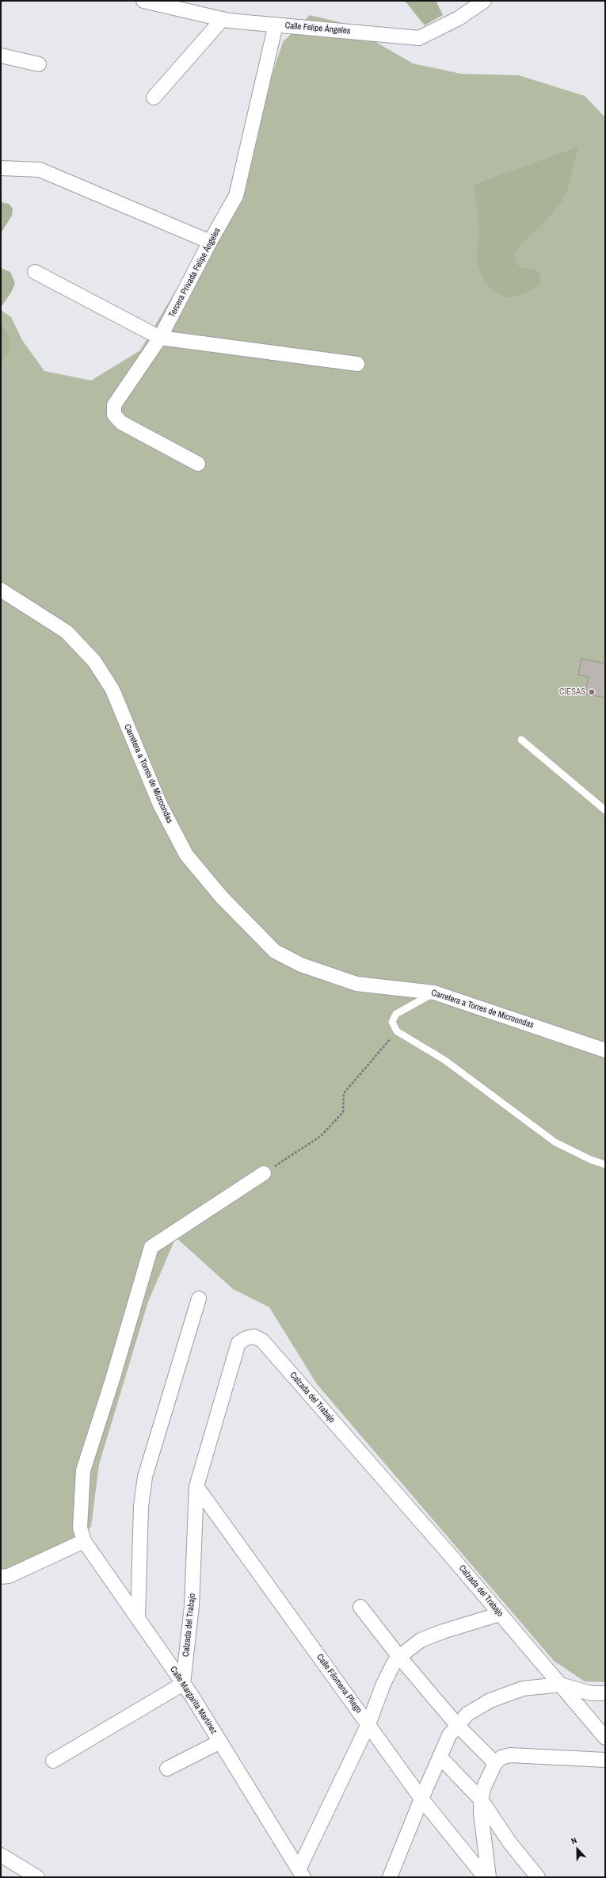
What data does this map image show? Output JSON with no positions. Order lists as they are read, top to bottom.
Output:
{
  "streets": {
    "street": [
      "Calle Felipe Ángeles",
      "Tercera Privada Felipe Ángeles",
      "Carretera a Torres de Microondas",
      "Calzada del Trabajo",
      "Calle Filomena Pliego",
      "Calle Margarita Martínez"
    ]
  },
  "crossings": [
    ["Calle Felipe Ángeles", "Tercera Privada Felipe Ángeles"],
    ["Calzada del Trabajo", "Calle Filomena Pliego"],
    ["Calzada del Trabajo", "Calle Margarita Martínez"]
  ],
  "places": ["CIESAS"],
  "north": "top"
}
